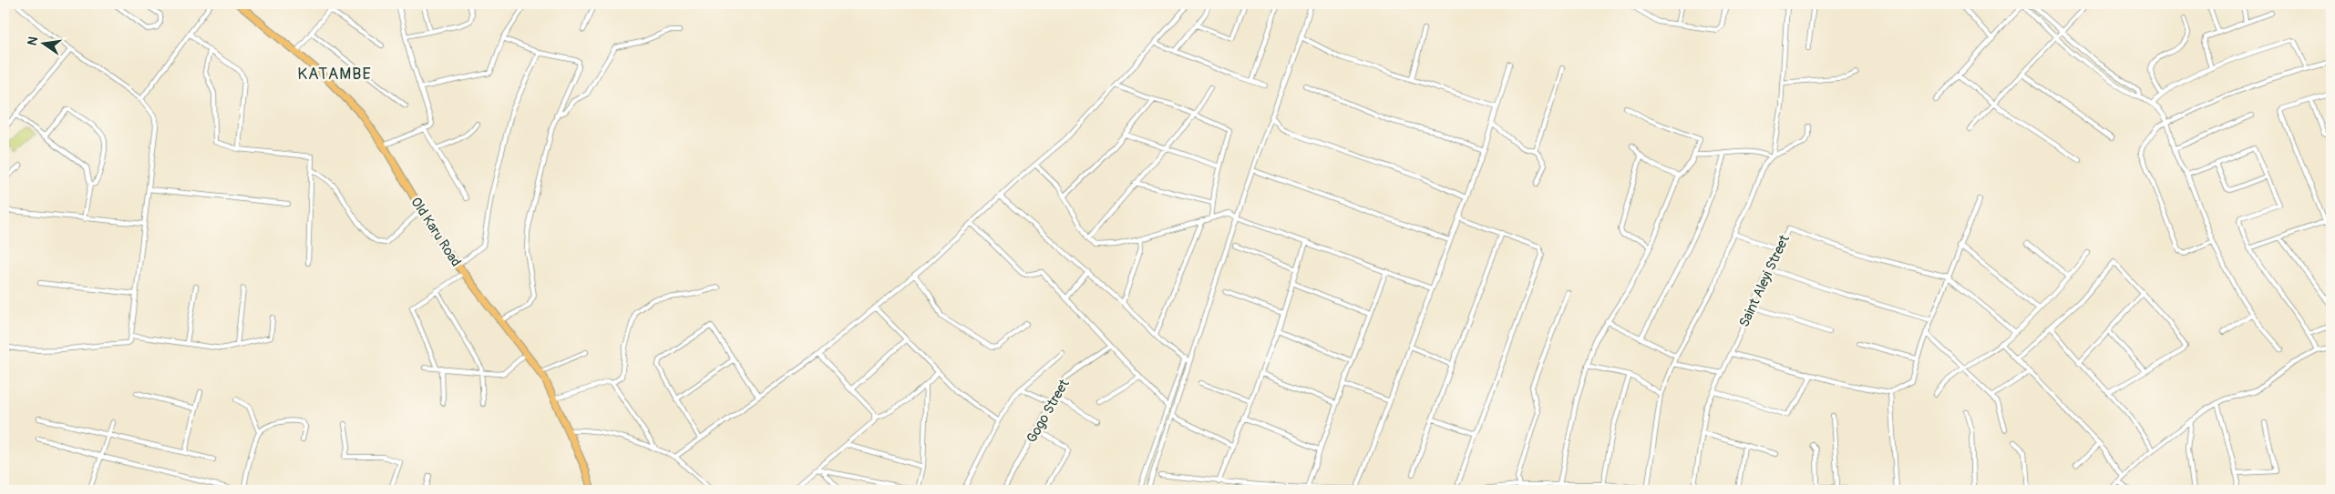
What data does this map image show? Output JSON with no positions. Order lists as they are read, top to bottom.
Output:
{
  "streets": {
    "main road": ["Old Karu Road"],
    "street": ["Saint Aleyi Street", "Gogo Street"]
  },
  "districts": ["KATAMBE"],
  "north": "left"
}
